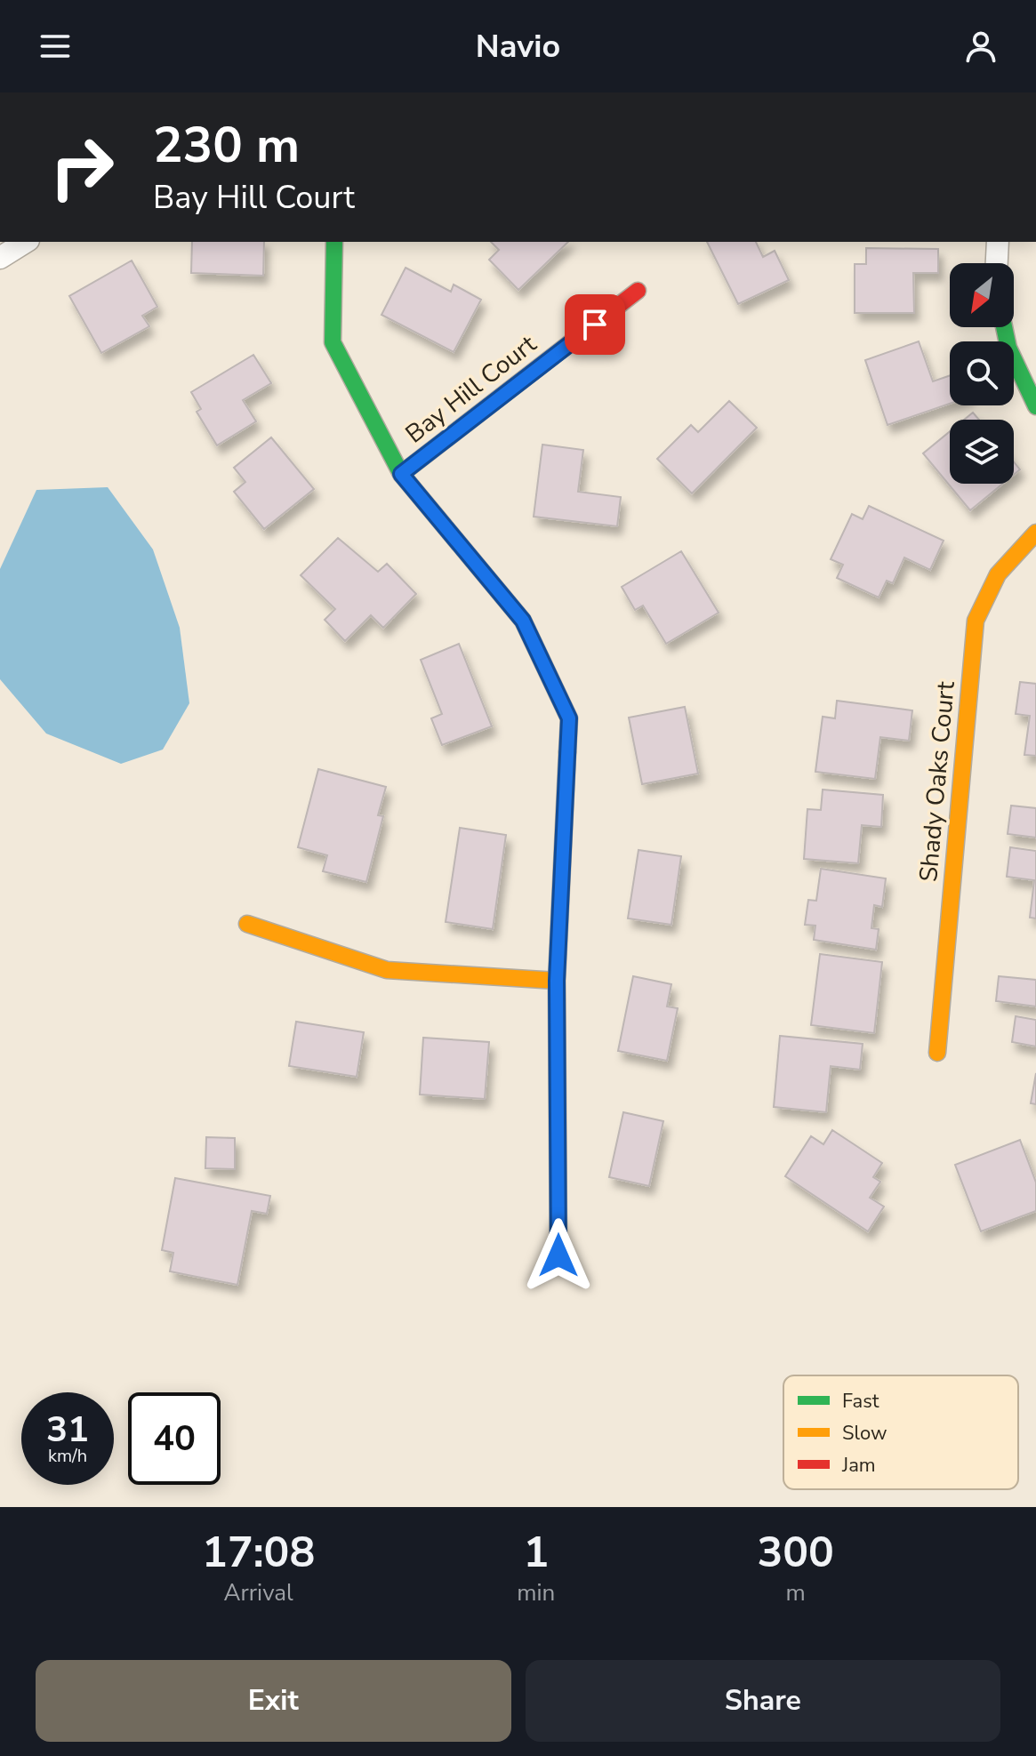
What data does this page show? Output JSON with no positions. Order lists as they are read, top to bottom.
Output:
{
  "streets": {
    "street": ["Bay Hill Court", "Shady Oaks Court"]
  },
  "legend": ["Fast", "Slow", "Jam"],
  "north": "bottom left",
  "page": {
    "header": "Navio",
    "turn": ["230 m", "Bay Hill Court"],
    "speed": "31 km/h",
    "limit": "40",
    "eta": [
      "17:08",
      "Arrival",
      "1",
      "min",
      "300",
      "m"
    ],
    "buttons": ["Exit", "Share"]
  }
}
